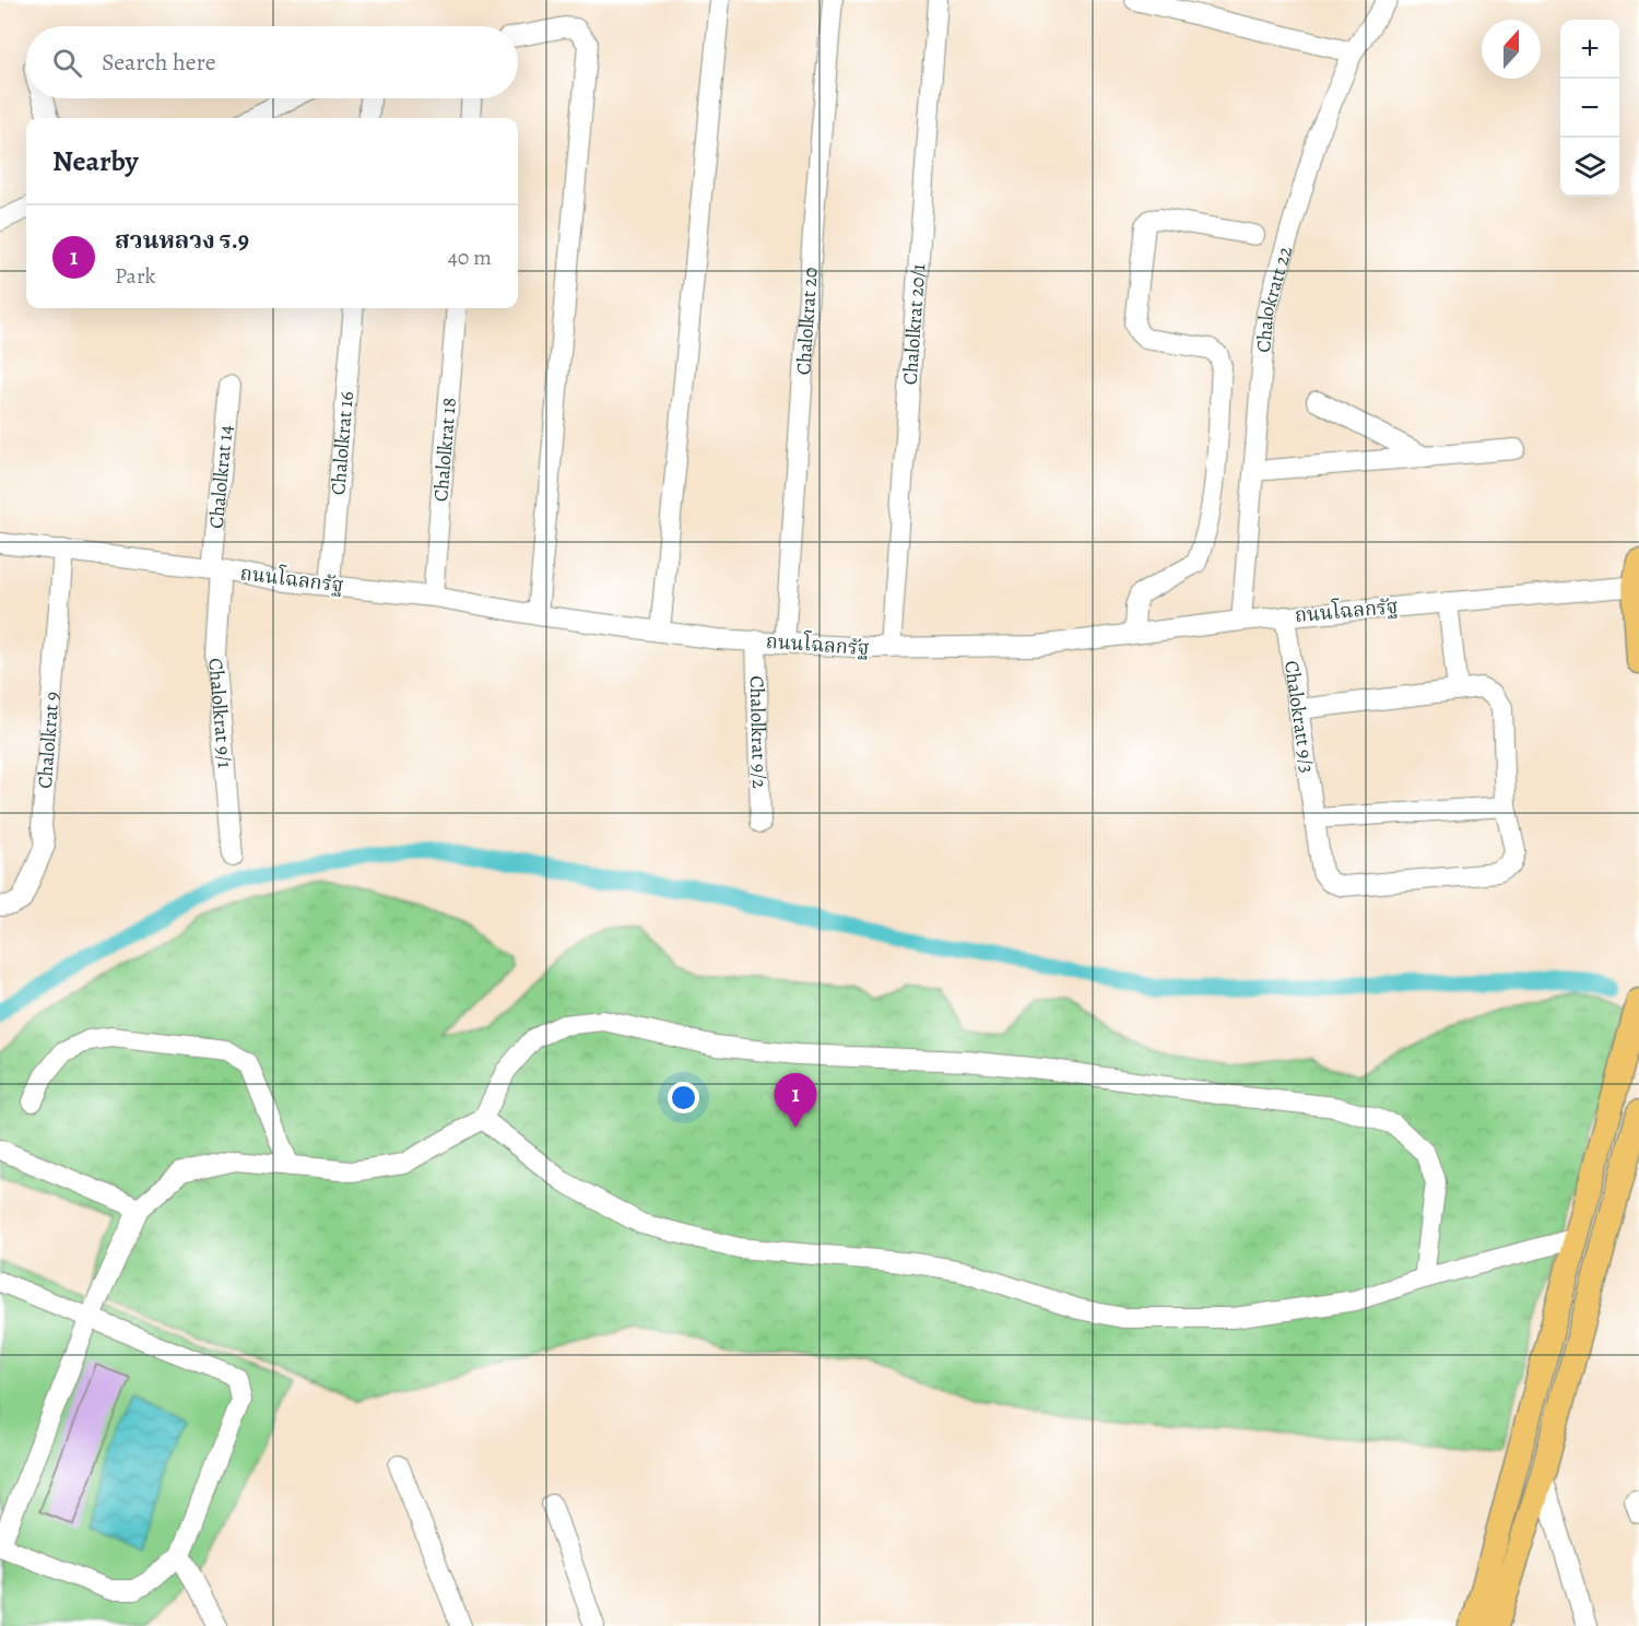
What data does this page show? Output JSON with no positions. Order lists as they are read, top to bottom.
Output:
{
  "streets": {
    "street": [
      "Chalokratt 22",
      "Chalolkrat 20",
      "Chalolkrat 20/1",
      "Chalolkrat 16",
      "Chalolkrat 18",
      "Chalolkrat 14",
      "ถนนโฉลกรัฐ",
      "Chalolkrat 9/1",
      "Chalokratt 9/3",
      "Chalolkrat 9/2",
      "Chalolkrat 9"
    ]
  },
  "crossings": [
    ["Chalokratt 22", "ถนนโฉลกรัฐ"],
    ["Chalolkrat 20", "ถนนโฉลกรัฐ"],
    ["Chalolkrat 20/1", "ถนนโฉลกรัฐ"],
    ["Chalolkrat 16", "ถนนโฉลกรัฐ"],
    ["Chalolkrat 18", "ถนนโฉลกรัฐ"],
    ["Chalolkrat 14", "ถนนโฉลกรัฐ"],
    ["Chalolkrat 14", "Chalolkrat 9/1"],
    ["ถนนโฉลกรัฐ", "Chalolkrat 9/1"],
    ["ถนนโฉลกรัฐ", "Chalokratt 9/3"],
    ["ถนนโฉลกรัฐ", "Chalolkrat 9/2"],
    ["ถนนโฉลกรัฐ", "Chalolkrat 9"]
  ],
  "north": "top",
  "page": {
    "map_buttons": ["+", "−"],
    "search": "Search here",
    "heading": "Nearby",
    "list": [
      {
        "mark": "1",
        "name": "สวนหลวง ร.9",
        "note": "Park",
        "value": "40 m"
      }
    ],
    "pins": "1"
  }
}
